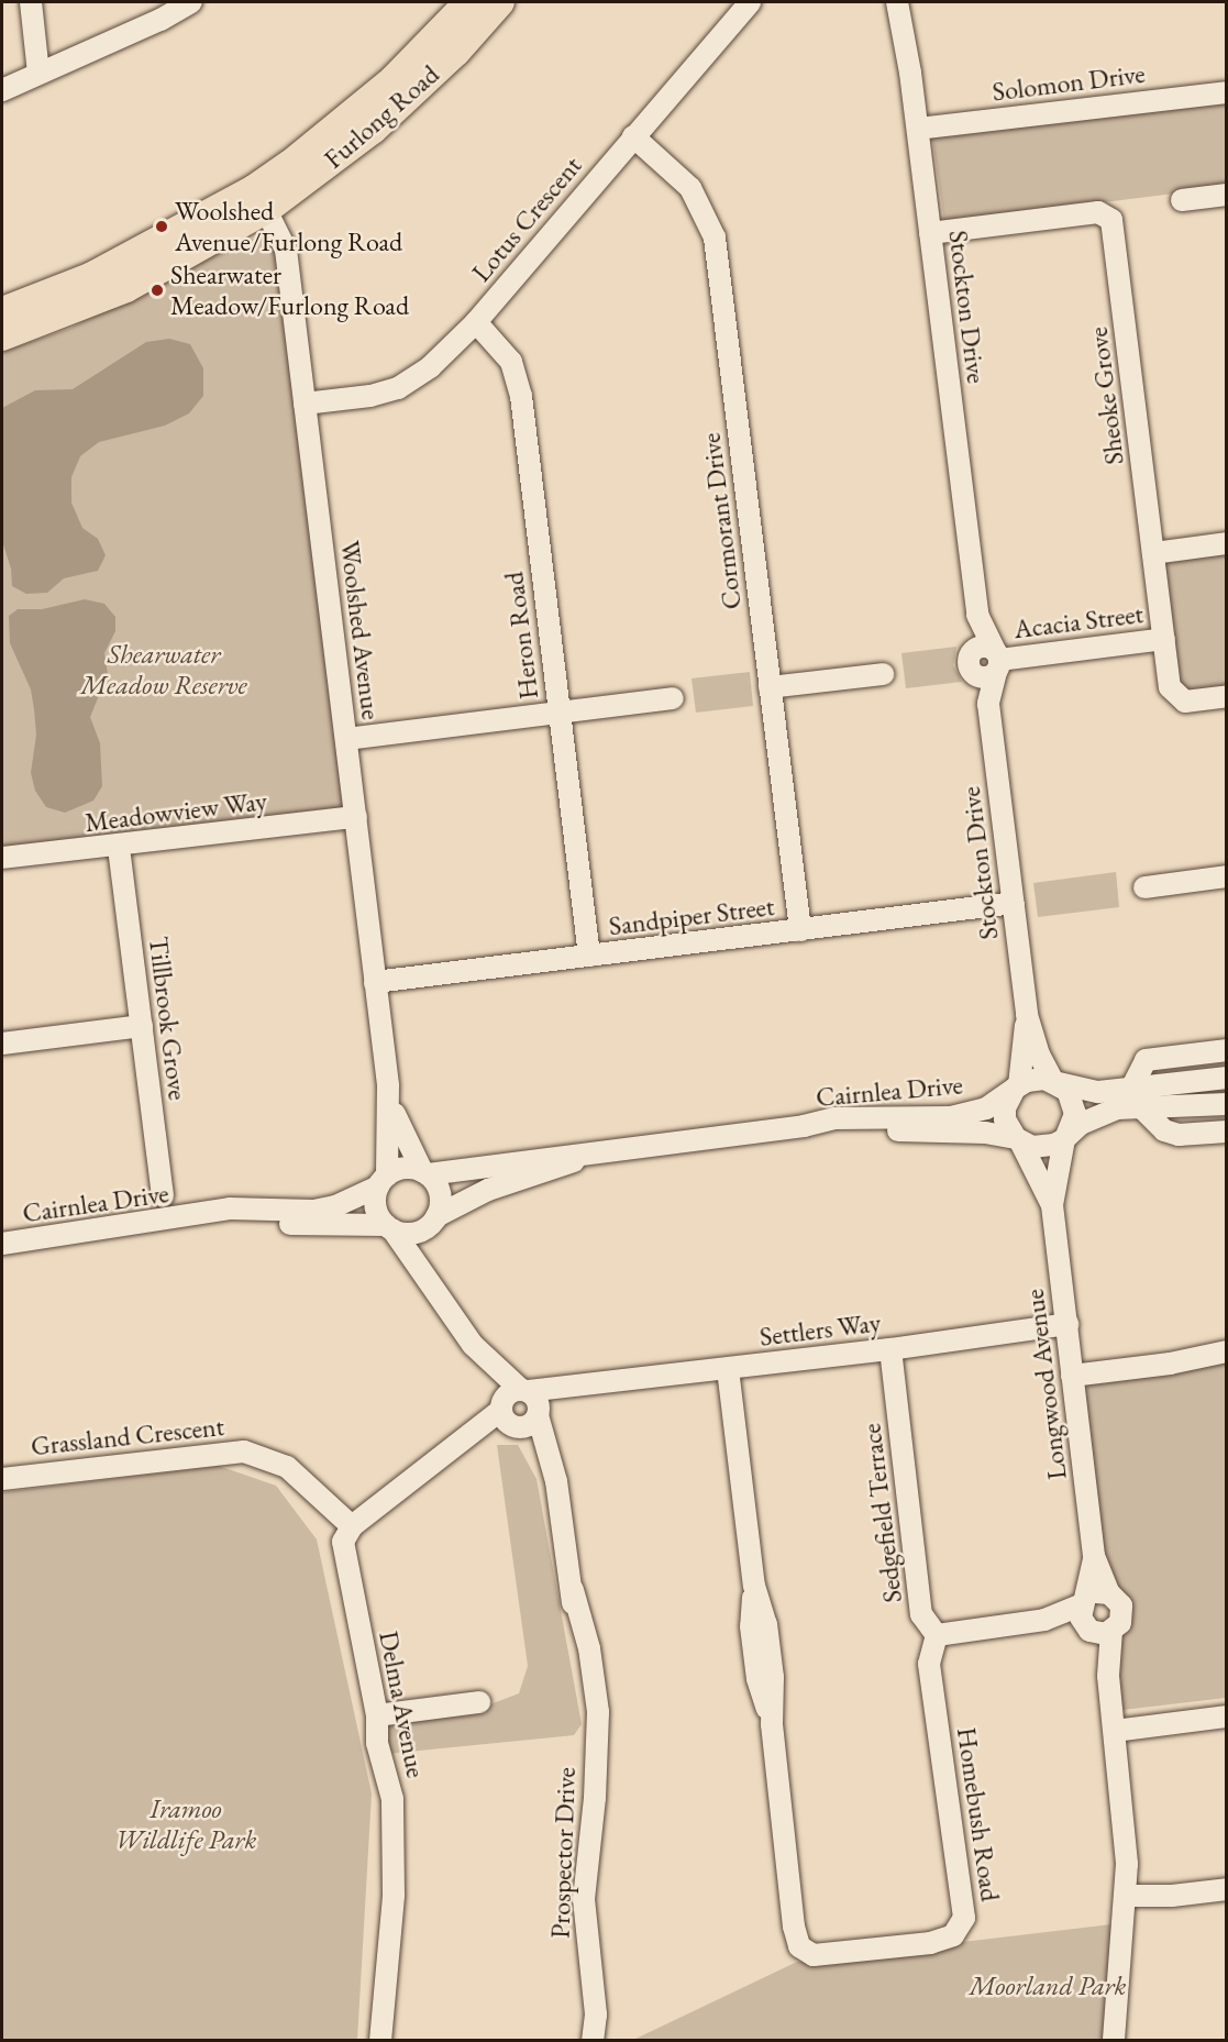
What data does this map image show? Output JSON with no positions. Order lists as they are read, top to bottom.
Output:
{
  "streets": {
    "main road": ["Furlong Road"],
    "street": [
      "Solomon Drive",
      "Lotus Crescent",
      "Stockton Drive",
      "Sheoke Grove",
      "Cormorant Drive",
      "Acacia Street",
      "Woolshed Avenue",
      "Heron Road",
      "Meadowview Way",
      "Sandpiper Street",
      "Tillbrook Grove",
      "Cairnlea Drive",
      "Settlers Way",
      "Longwood Avenue",
      "Grassland Crescent",
      "Sedgefield Terrace",
      "Delma Avenue",
      "Homebush Road",
      "Prospector Drive"
    ]
  },
  "crossings": [
    ["Solomon Drive", "Stockton Drive"],
    ["Furlong Road", "Woolshed Avenue"],
    ["Lotus Crescent", "Cormorant Drive"],
    ["Lotus Crescent", "Woolshed Avenue"],
    ["Lotus Crescent", "Heron Road"],
    ["Stockton Drive", "Sheoke Grove"],
    ["Stockton Drive", "Acacia Street"],
    ["Stockton Drive", "Sandpiper Street"],
    ["Stockton Drive", "Cairnlea Drive"],
    ["Stockton Drive", "Longwood Avenue"],
    ["Sheoke Grove", "Acacia Street"],
    ["Cormorant Drive", "Sandpiper Street"],
    ["Woolshed Avenue", "Meadowview Way"],
    ["Woolshed Avenue", "Sandpiper Street"],
    ["Woolshed Avenue", "Cairnlea Drive"],
    ["Heron Road", "Sandpiper Street"],
    ["Meadowview Way", "Tillbrook Grove"],
    ["Cairnlea Drive", "Longwood Avenue"],
    ["Settlers Way", "Longwood Avenue"],
    ["Settlers Way", "Sedgefield Terrace"],
    ["Settlers Way", "Homebush Road"],
    ["Settlers Way", "Prospector Drive"],
    ["Grassland Crescent", "Delma Avenue"],
    ["Sedgefield Terrace", "Homebush Road"]
  ],
  "parks": ["Shearwater Meadow Reserve", "Iramoo Wildlife Park", "Moorland Park"],
  "places": ["Woolshed Avenue/Furlong Road", "Shearwater Meadow/Furlong Road"]
}
